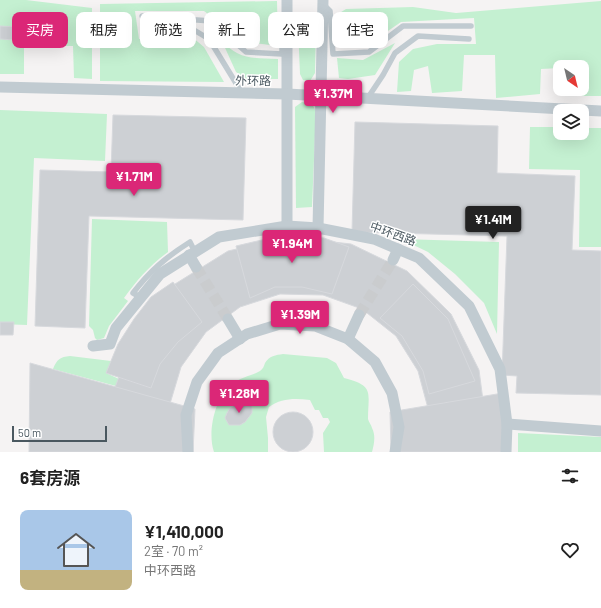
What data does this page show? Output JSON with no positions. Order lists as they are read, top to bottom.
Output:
{
  "streets": {
    "street": ["外环路", "中环西路"]
  },
  "scale_bar": "50 m",
  "north": "bottom right",
  "page": {
    "chip": [
      "买房",
      "租房",
      "筛选",
      "新上",
      "公寓",
      "住宅"
    ],
    "price": [
      "¥1.37M",
      "¥1.71M",
      "¥1.41M",
      "¥1.94M",
      "¥1.39M",
      "¥1.28M"
    ],
    "scale": "50 m",
    "heading": "6套房源",
    "list": [
      {
        "name": "¥1,410,000",
        "note": "2室 · 70 m² · 中环西路"
      }
    ]
  }
}
